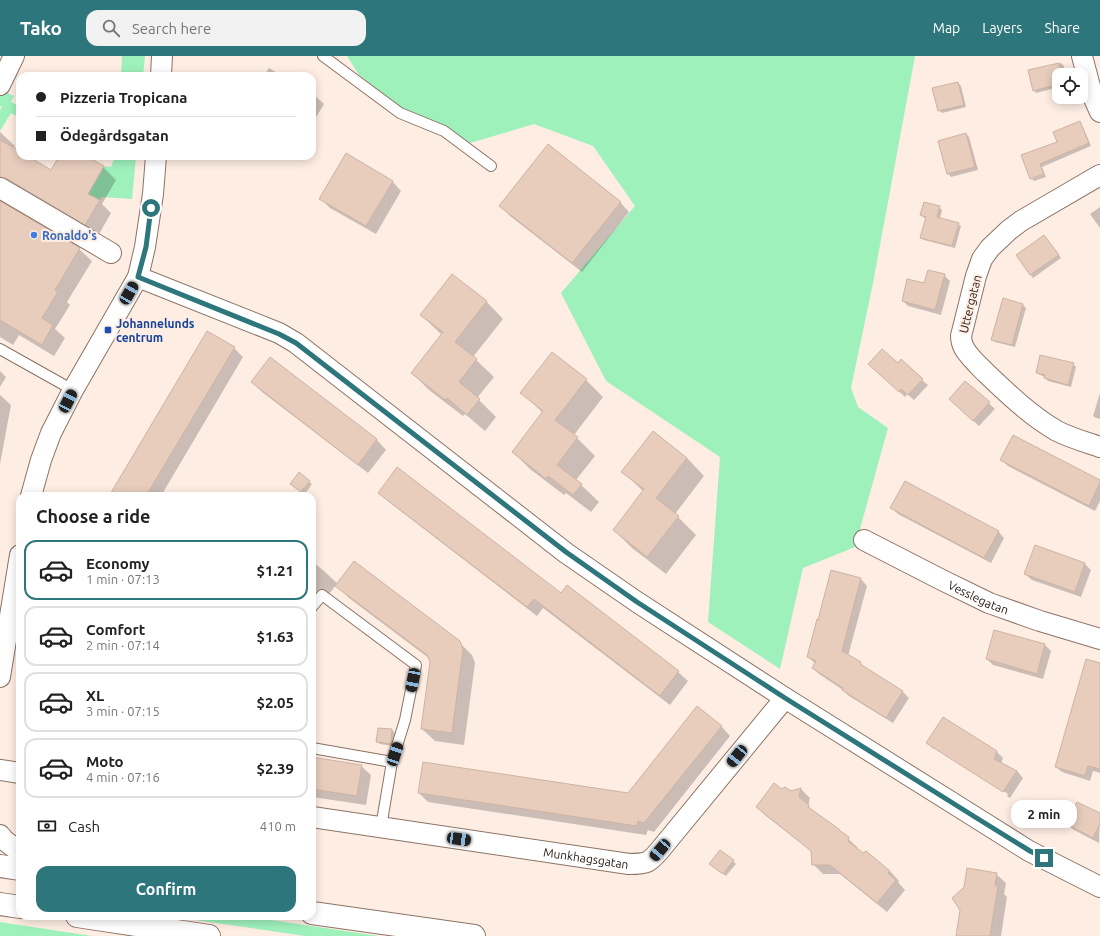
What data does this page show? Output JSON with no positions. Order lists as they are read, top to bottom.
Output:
{
  "streets": {
    "street": ["Uttergatan", "Vesslegatan", "Munkhagsgatan"]
  },
  "places": {
    "other": ["Ronaldo's"],
    "transit": ["Johannelunds centrum"]
  },
  "page": {
    "header": "Tako",
    "search": "Search here",
    "nav": ["Map", "Layers", "Share"],
    "banner": ["Pizzeria Tropicana", "Ödegårdsgatan"],
    "heading": "Choose a ride",
    "list": [
      {
        "name": "Economy",
        "note": "1 min · 07:13",
        "value": "$1.21"
      },
      {
        "name": "Comfort",
        "note": "2 min · 07:14",
        "value": "$1.63"
      },
      {
        "name": "XL",
        "note": "3 min · 07:15",
        "value": "$2.05"
      },
      {
        "name": "Moto",
        "note": "4 min · 07:16",
        "value": "$2.39"
      }
    ],
    "bubble": "2 min",
    "pay": ["Cash", "410 m"],
    "buttons": "Confirm"
  }
}
